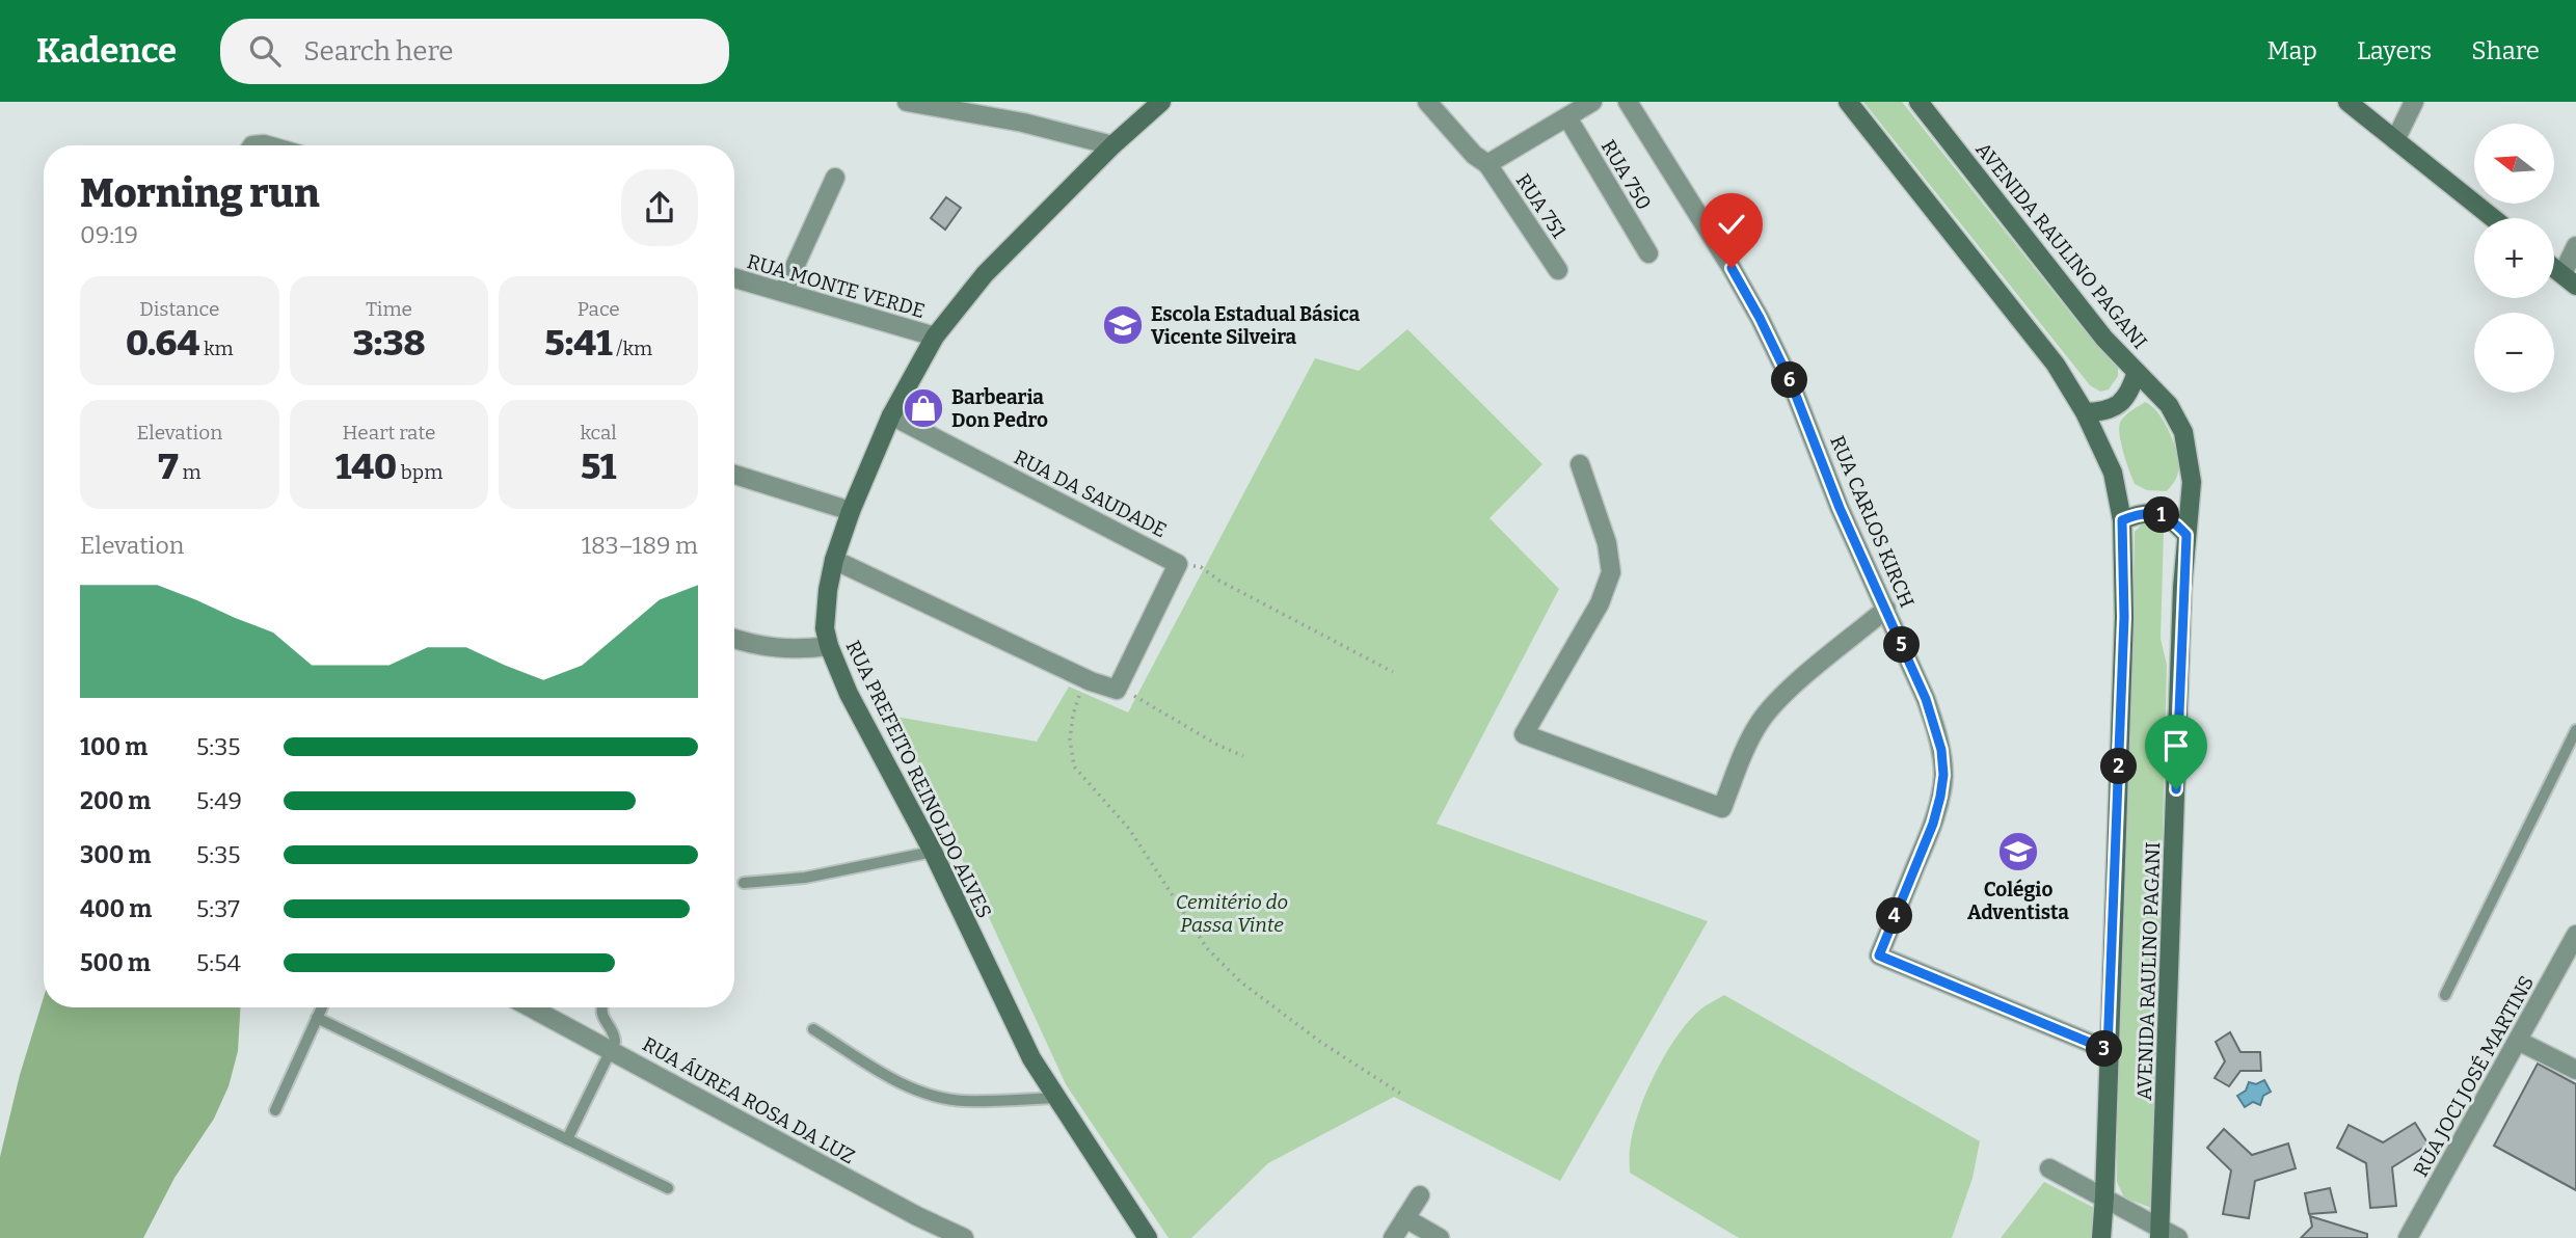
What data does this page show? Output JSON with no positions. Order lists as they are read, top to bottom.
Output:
{
  "streets": {
    "main road": ["AVENIDA RAULINO PAGANI", "RUA PREFEITO REINOLDO ALVES"],
    "street": [
      "RUA 750",
      "RUA 751",
      "RUA MONTE VERDE",
      "RUA DA SAUDADE",
      "RUA CARLOS KIRCH",
      "RUA JOCI JOSÉ MARTINS",
      "RUA ÁUREA ROSA DA LUZ"
    ]
  },
  "crossings": [
    ["AVENIDA RAULINO PAGANI", "RUA CARLOS KIRCH"],
    ["RUA MONTE VERDE", "RUA PREFEITO REINOLDO ALVES"],
    ["RUA DA SAUDADE", "RUA PREFEITO REINOLDO ALVES"]
  ],
  "parks": ["Cemitério do Passa Vinte"],
  "places": {
    "school or university": ["Escola Estadual Básica Vicente Silveira", "Colégio Adventista"],
    "shop": ["Barbearia Don Pedro"]
  },
  "north": "left",
  "page": {
    "header": "Kadence",
    "search": "Search here",
    "nav": ["Map", "Layers", "Share"],
    "map_buttons": ["+", "−"],
    "heading": ["Morning run", "09:19"],
    "stats": [
      ["Distance", "0.64 km"],
      ["Time", "3:38"],
      ["Pace", "5:41 /km"],
      ["Elevation", "7 m"],
      ["Heart rate", "140 bpm"],
      ["kcal", "51"]
    ],
    "pins": [
      "6",
      "1",
      "5",
      "2",
      "4",
      "3"
    ],
    "chart": ["Elevation", "183–189 m"],
    "list": [
      {
        "name": "100 m",
        "note": "5:35"
      },
      {
        "name": "200 m",
        "note": "5:49"
      },
      {
        "name": "300 m",
        "note": "5:35"
      },
      {
        "name": "400 m",
        "note": "5:37"
      },
      {
        "name": "500 m",
        "note": "5:54"
      }
    ]
  }
}
